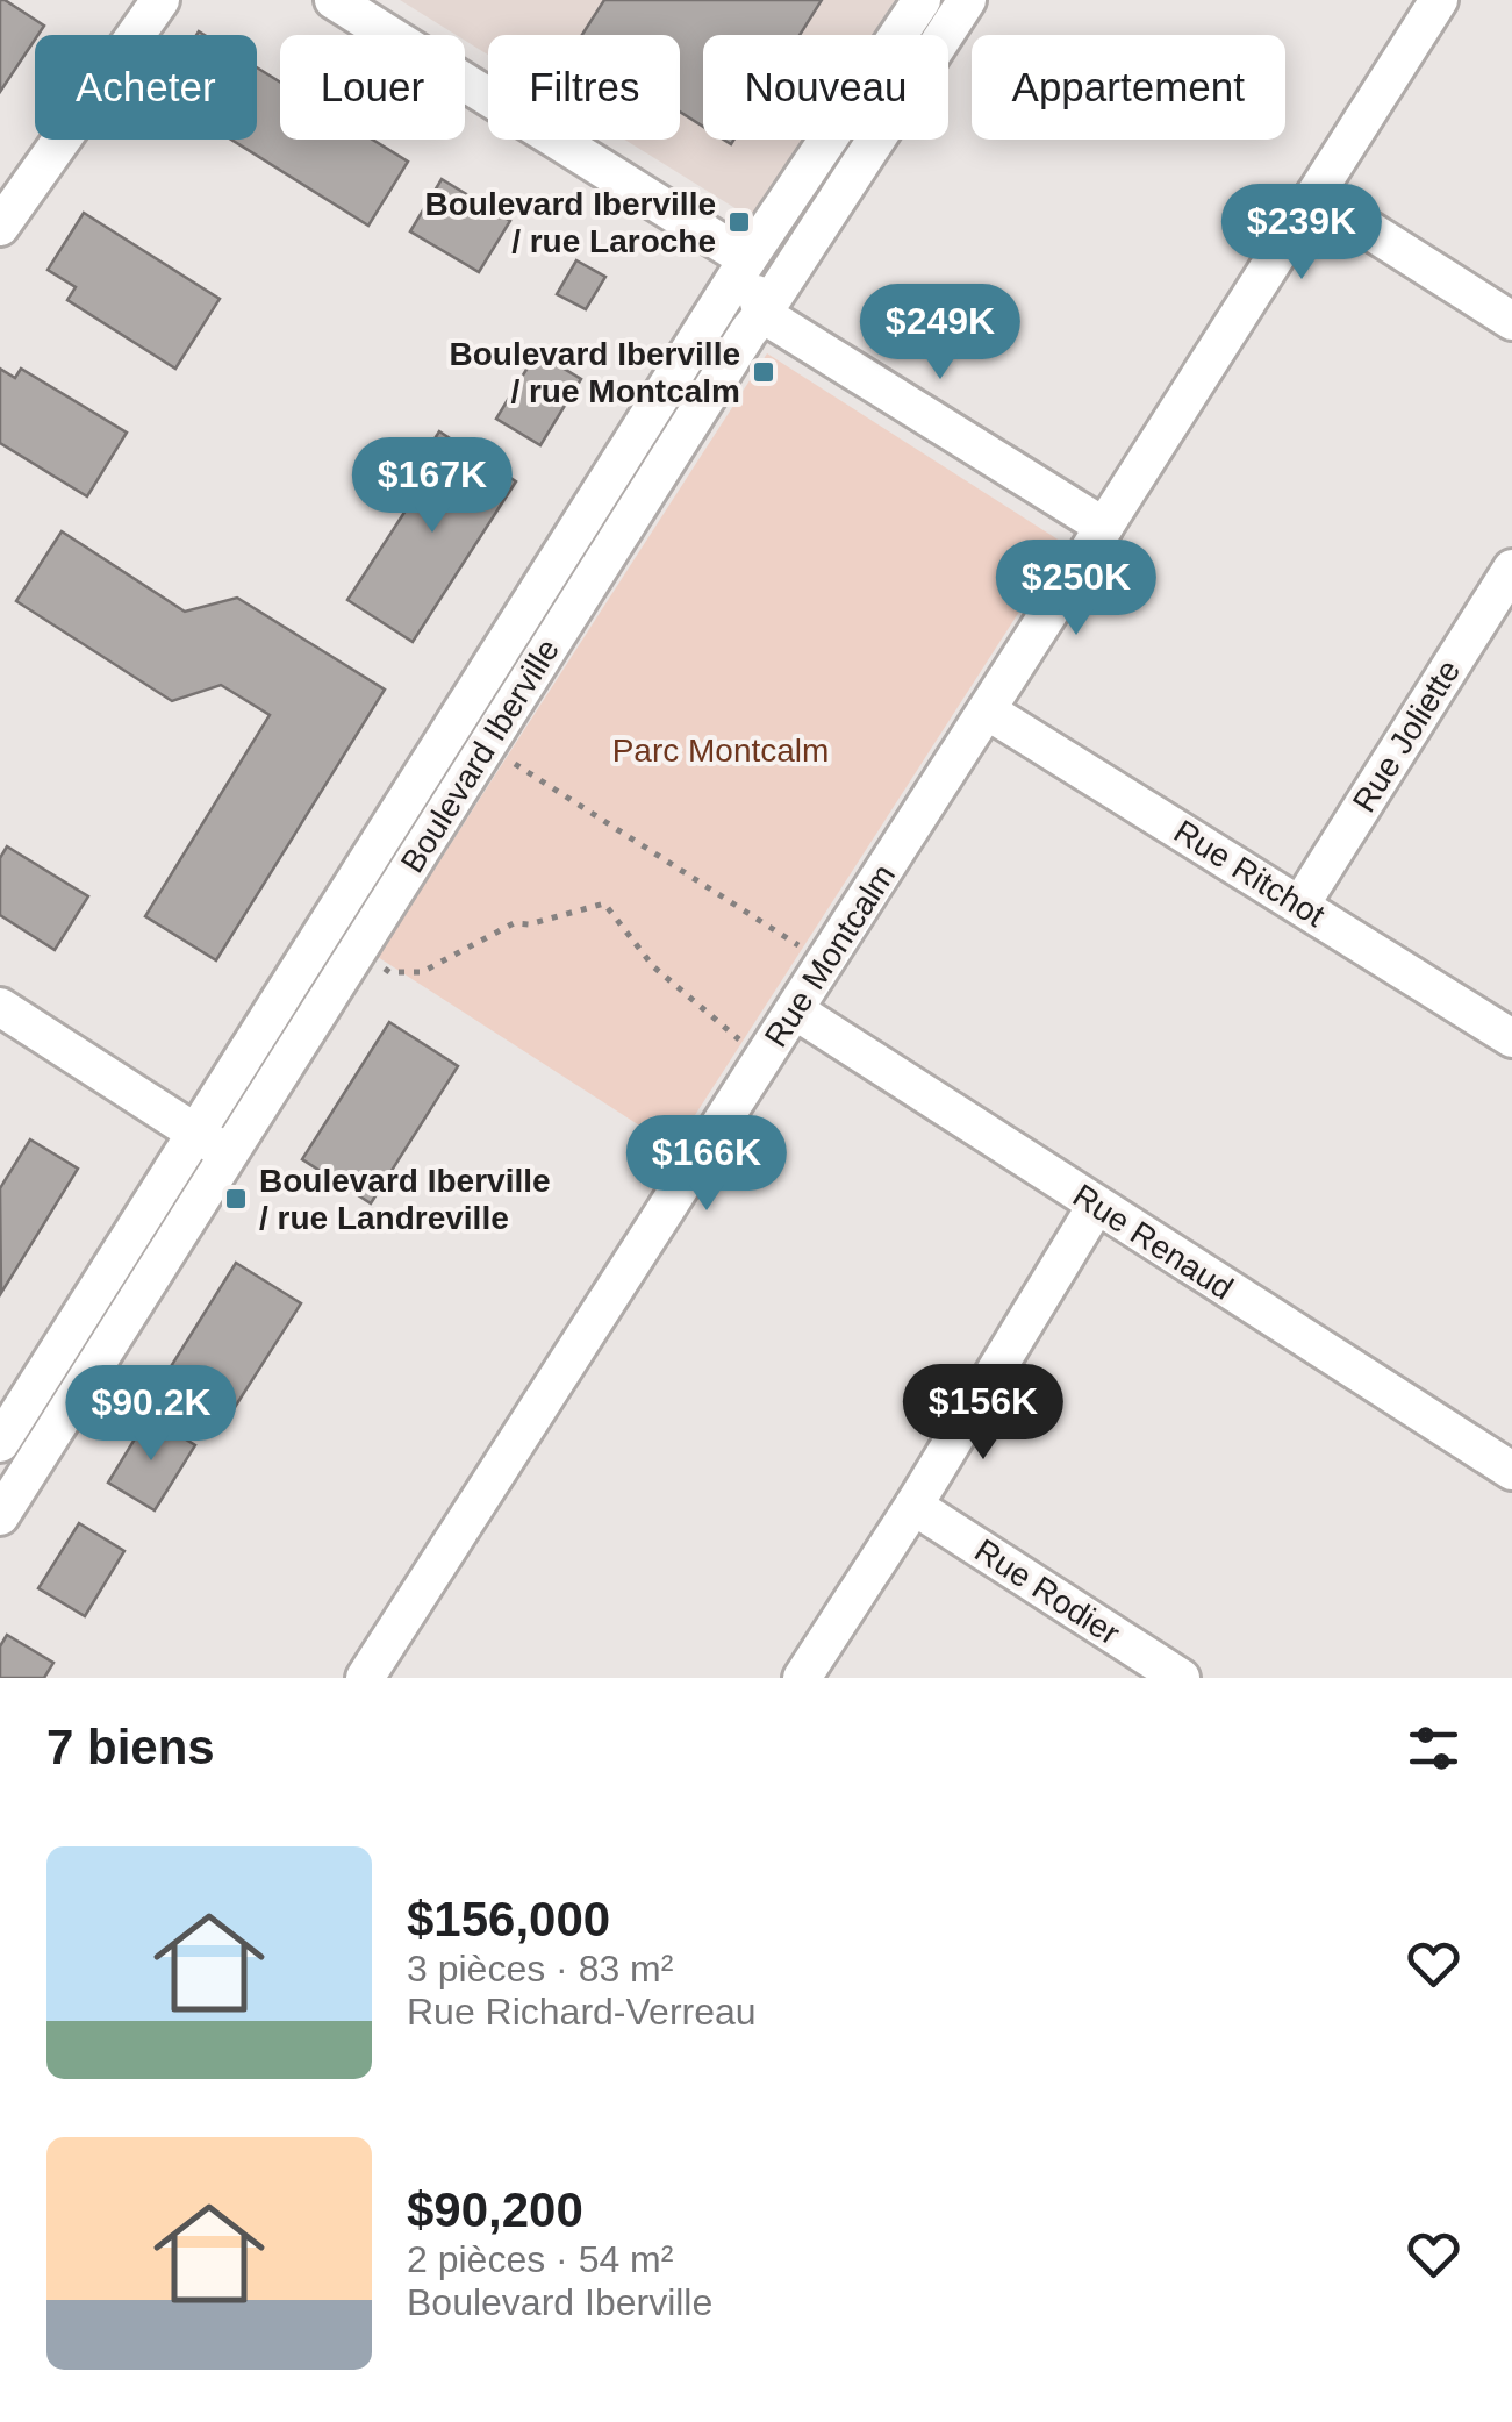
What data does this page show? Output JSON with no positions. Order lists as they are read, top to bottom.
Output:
{
  "streets": {
    "street": [
      "Rue Joliette",
      "Boulevard Iberville",
      "Rue Ritchot",
      "Rue Montcalm",
      "Rue Renaud",
      "Rue Rodier"
    ]
  },
  "crossings": [
    ["Rue Joliette", "Rue Ritchot"],
    ["Rue Ritchot", "Rue Montcalm"],
    ["Rue Montcalm", "Rue Renaud"]
  ],
  "parks": ["Parc Montcalm"],
  "places": {
    "transit": ["Boulevard Iberville / rue Laroche", "Boulevard Iberville / rue Montcalm", "Boulevard Iberville / rue Landreville"]
  },
  "page": {
    "chip": [
      "Acheter",
      "Louer",
      "Filtres",
      "Nouveau",
      "Appartement"
    ],
    "price": [
      "$239K",
      "$249K",
      "$167K",
      "$250K",
      "$166K",
      "$156K",
      "$90.2K"
    ],
    "heading": "7 biens",
    "list": [
      {
        "name": "$156,000",
        "note": "3 pièces · 83 m² · Rue Richard-Verreau"
      },
      {
        "name": "$90,200",
        "note": "2 pièces · 54 m² · Boulevard Iberville"
      }
    ]
  }
}
